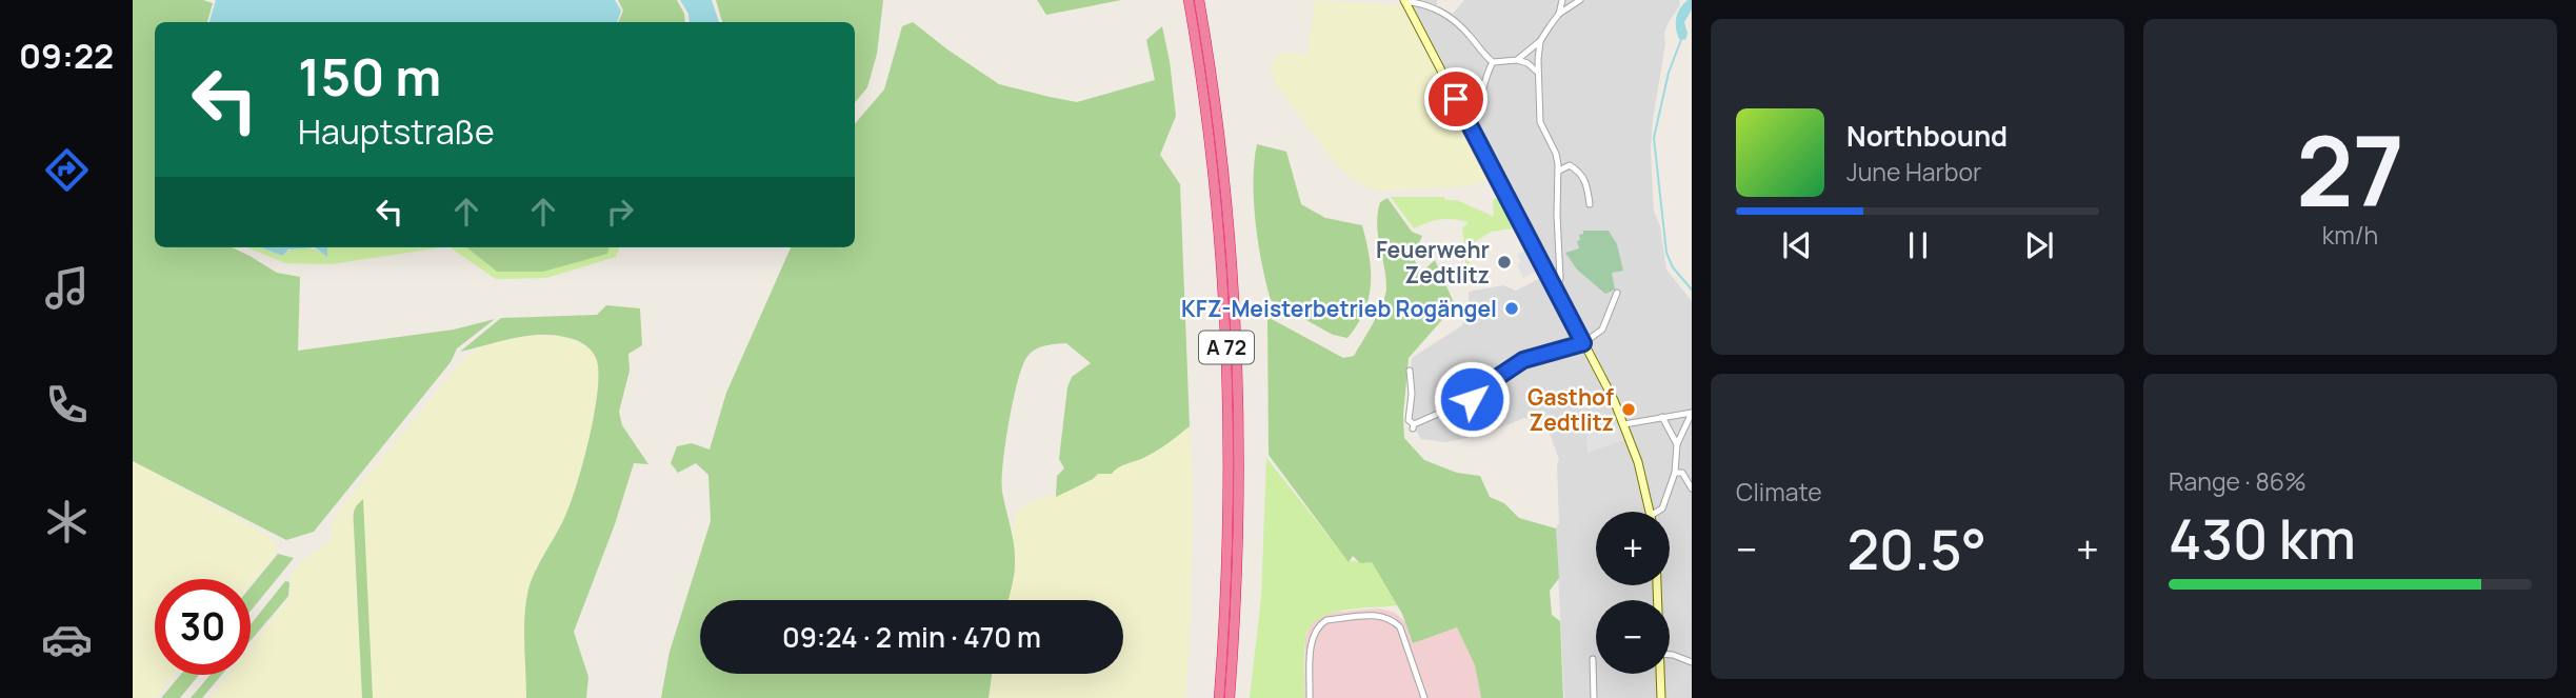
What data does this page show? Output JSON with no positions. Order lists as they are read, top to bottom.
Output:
{
  "streets": {
    "highway": ["A 72"]
  },
  "places": ["Feuerwehr Zedtlitz", "KFZ-Meisterbetrieb Rogängel", "Gasthof Zedtlitz"],
  "page": {
    "tabs": "09:22",
    "tile": [
      ["27", "km/h"],
      "Climate",
      ["Range · 86%", "430 km"]
    ],
    "turn": ["150 m", "Hauptstraße"],
    "song": ["Northbound", "June Harbor"],
    "map_buttons": ["+", "−"],
    "heat": ["−", "20.5°", "+"],
    "limit": "30",
    "trip": "09:24 · 2 min · 470 m"
  }
}
